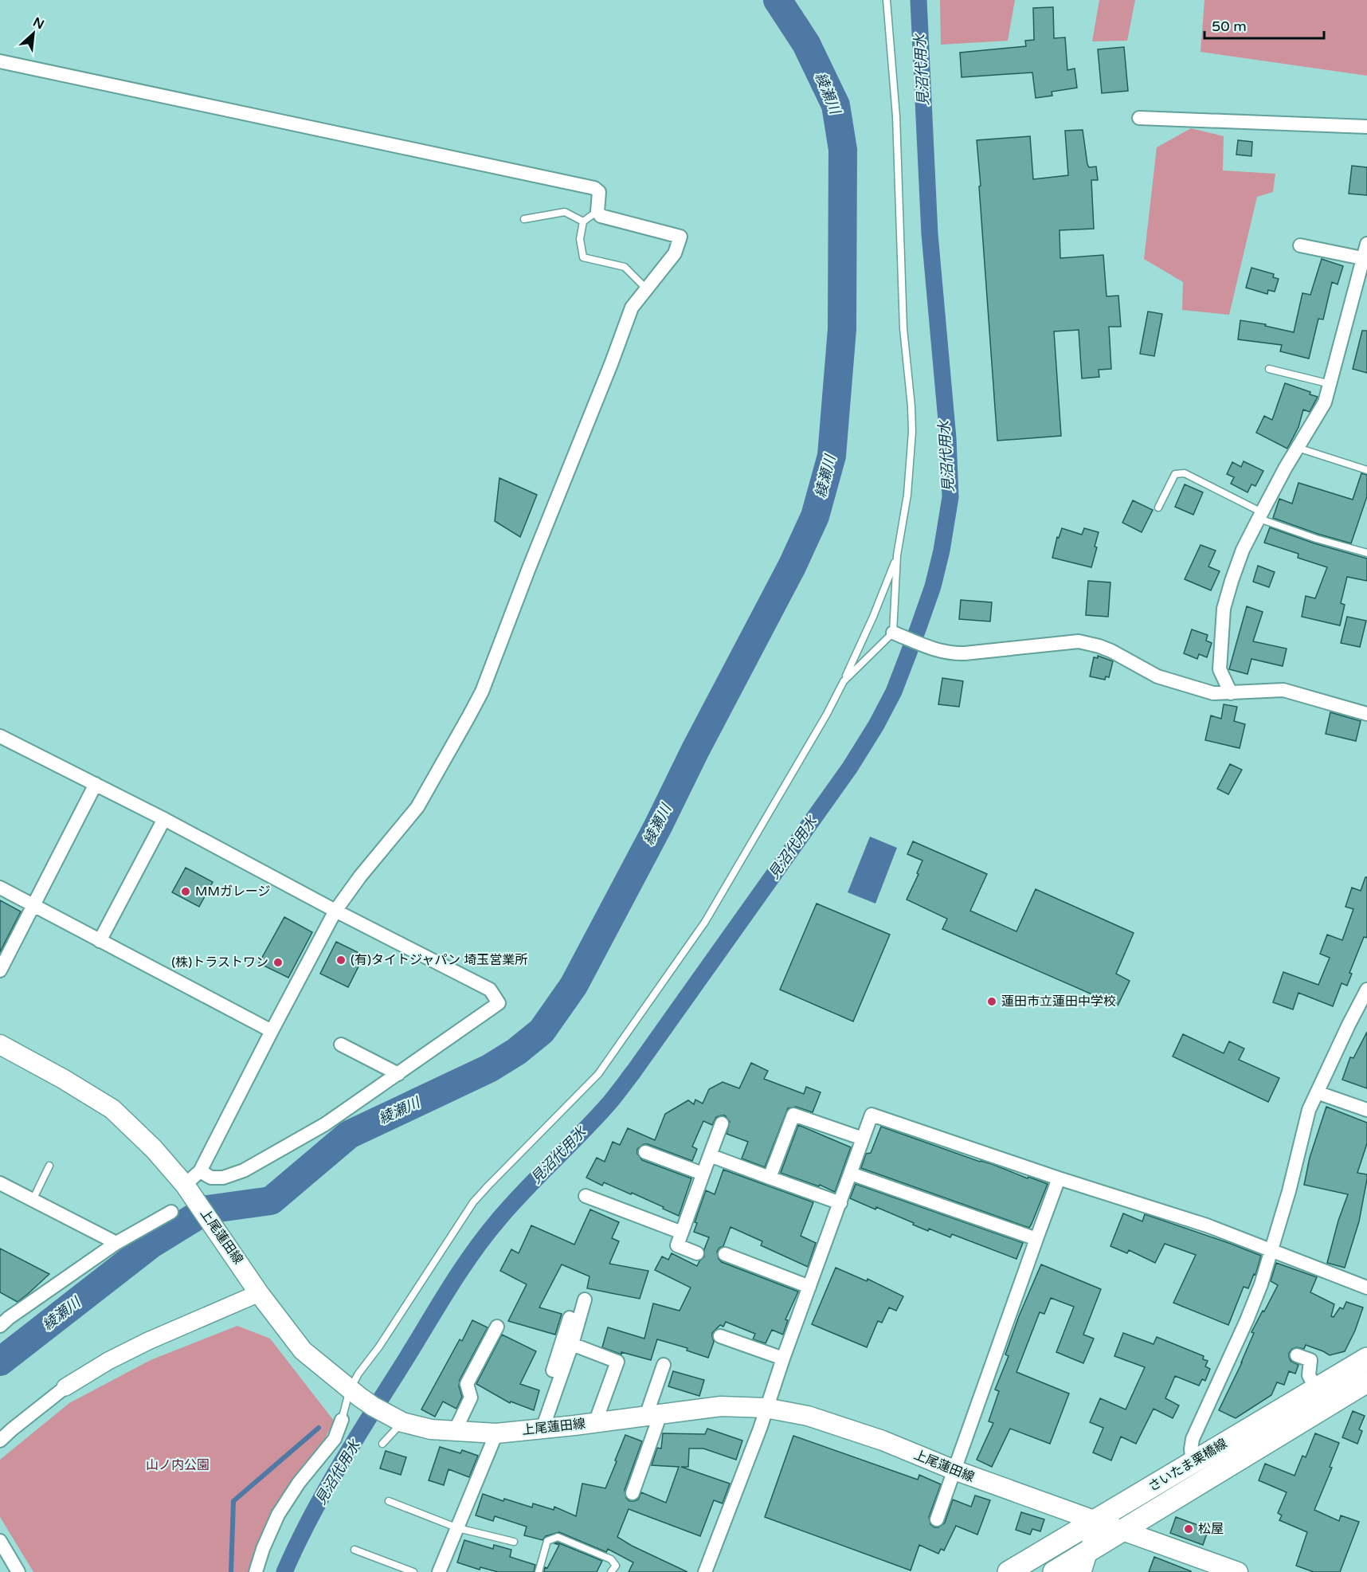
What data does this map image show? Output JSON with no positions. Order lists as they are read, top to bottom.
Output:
{
  "streets": {
    "main road": ["上尾蓮田線", "さいたま栗橋線"]
  },
  "crossings": [
    ["上尾蓮田線", "さいたま栗橋線"]
  ],
  "water": ["見沼代用水", "綾瀬川"],
  "parks": ["山ノ内公園"],
  "places": [
    "MMガレージ",
    "(有)タイトジャパン 埼玉営業所",
    "(株)トラストワン",
    "蓮田市立蓮田中学校",
    "松屋"
  ],
  "scale_bar": "50 m",
  "north": "top right"
}
